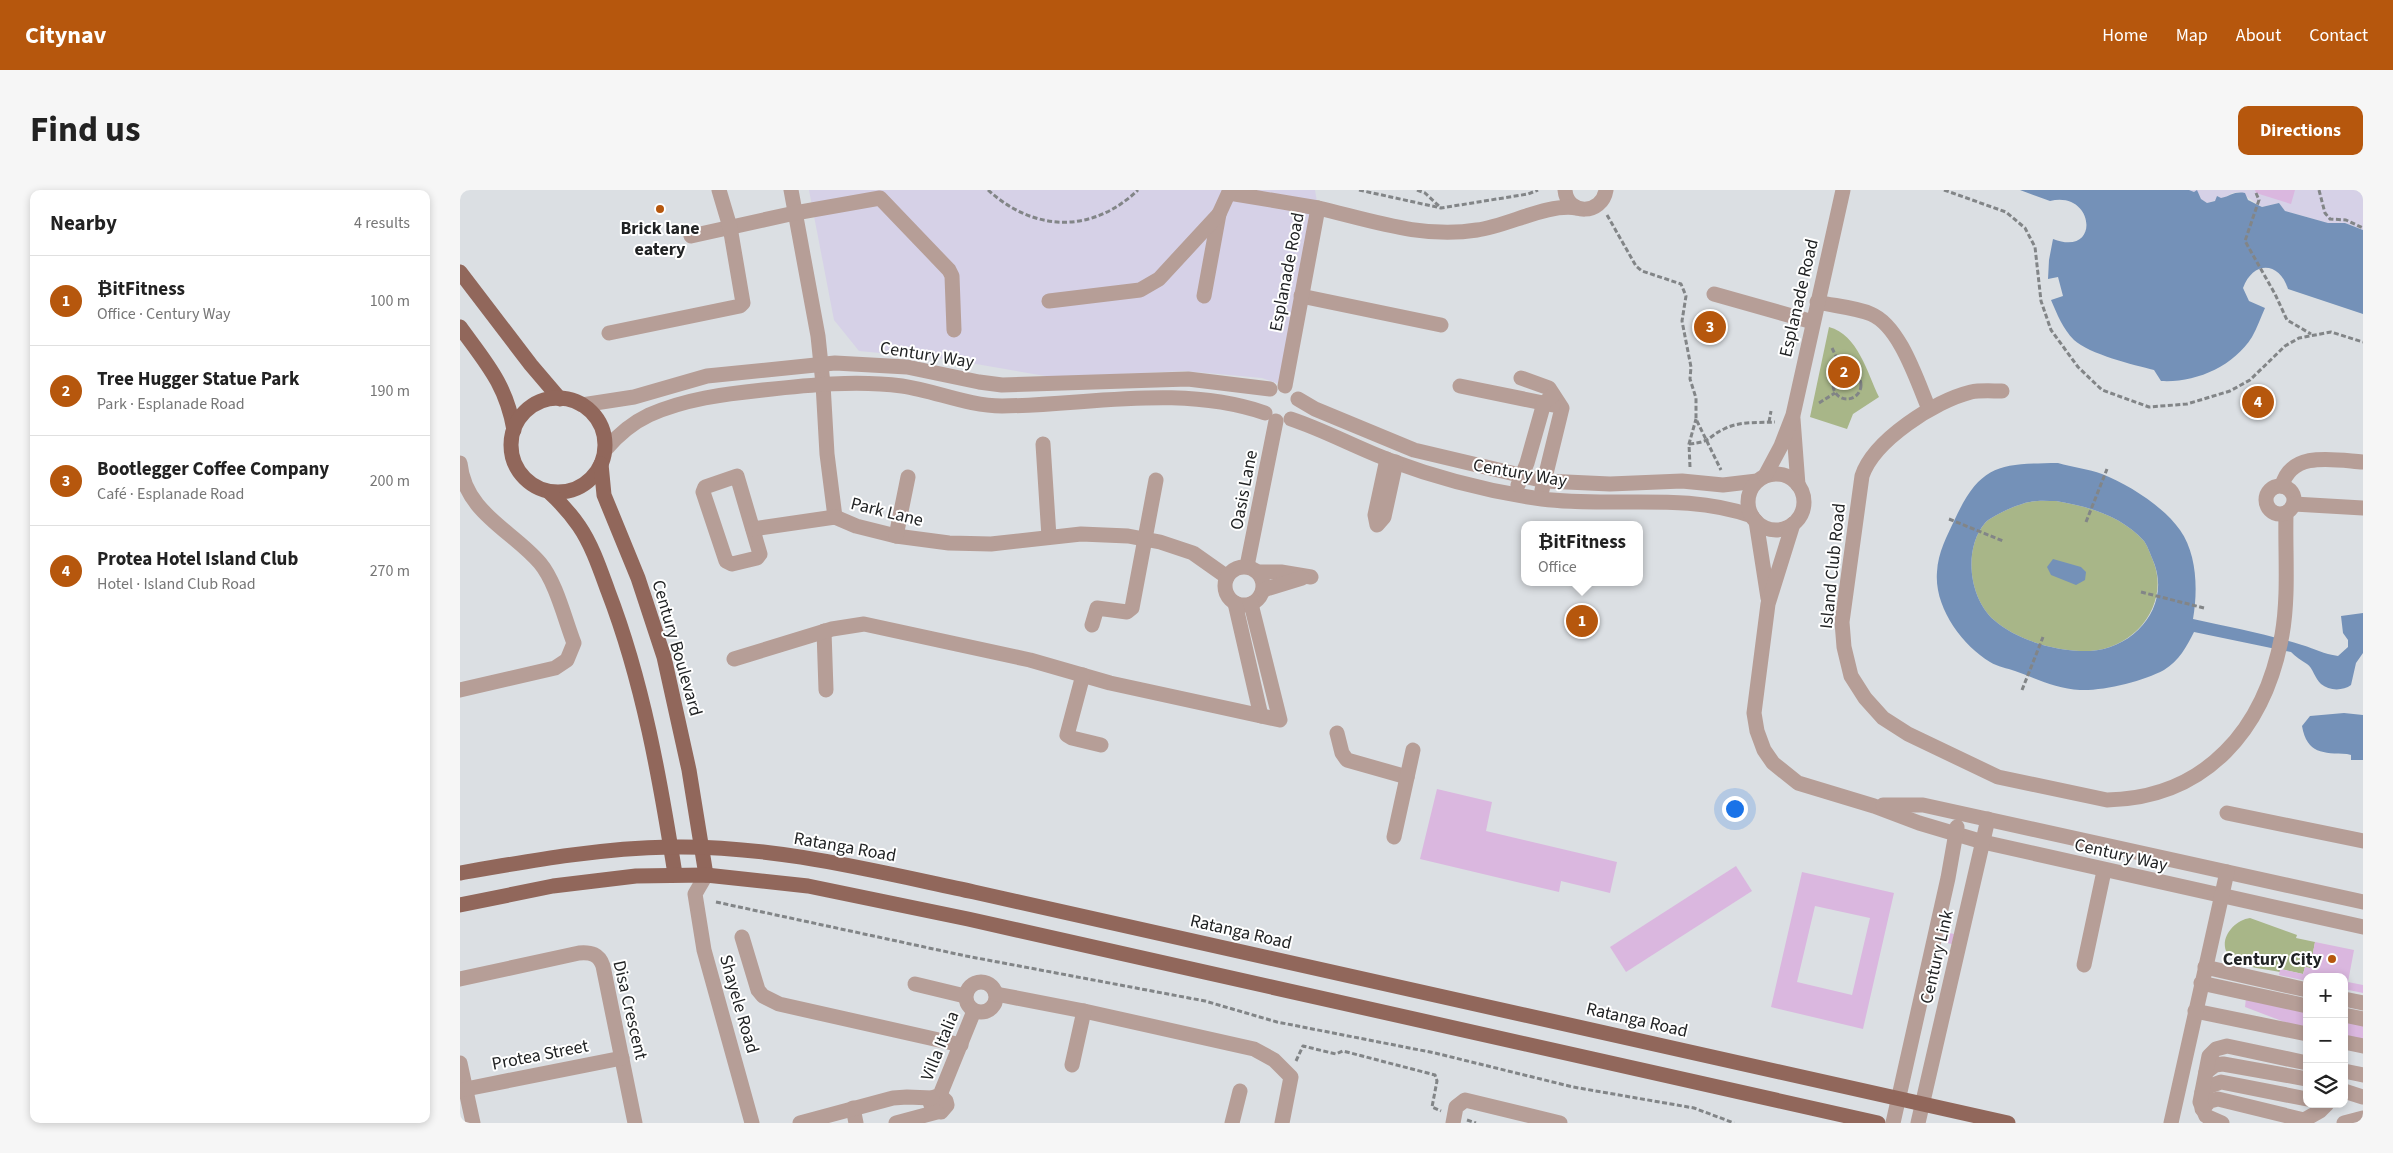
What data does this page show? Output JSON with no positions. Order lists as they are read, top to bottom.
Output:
{
  "streets": {
    "main road": ["Century Boulevard", "Ratanga Road"],
    "street": [
      "Esplanade Road",
      "Century Way",
      "Oasis Lane",
      "Park Lane",
      "Island Club Road",
      "Century Link",
      "Shayele Road",
      "Disa Crescent",
      "Villa Italia",
      "Protea Street"
    ]
  },
  "crossings": [
    ["Esplanade Road", "Century Way"],
    ["Esplanade Road", "Oasis Lane"],
    ["Century Way", "Oasis Lane"],
    ["Century Way", "Park Lane"],
    ["Century Way", "Century Boulevard"],
    ["Century Way", "Century Link"],
    ["Oasis Lane", "Park Lane"],
    ["Century Boulevard", "Ratanga Road"],
    ["Ratanga Road", "Century Link"],
    ["Disa Crescent", "Protea Street"]
  ],
  "places": ["Brick lane eatery", "Century City"],
  "page": {
    "header": "Citynav",
    "nav": [
      "Home",
      "Map",
      "About",
      "Contact"
    ],
    "title": "Find us",
    "buttons": "Directions",
    "heading": ["Nearby", "4 results"],
    "list": [
      {
        "mark": "1",
        "name": "₿itFitness",
        "note": "Office · Century Way",
        "value": "100 m"
      },
      {
        "mark": "2",
        "name": "Tree Hugger Statue Park",
        "note": "Park · Esplanade Road",
        "value": "190 m"
      },
      {
        "mark": "3",
        "name": "Bootlegger Coffee Company",
        "note": "Café · Esplanade Road",
        "value": "200 m"
      },
      {
        "mark": "4",
        "name": "Protea Hotel Island Club",
        "note": "Hotel · Island Club Road",
        "value": "270 m"
      }
    ],
    "pins": [
      "3",
      "2",
      "4",
      "1"
    ],
    "popup": ["₿itFitness", "Office"],
    "map_buttons": ["+", "−"]
  }
}
